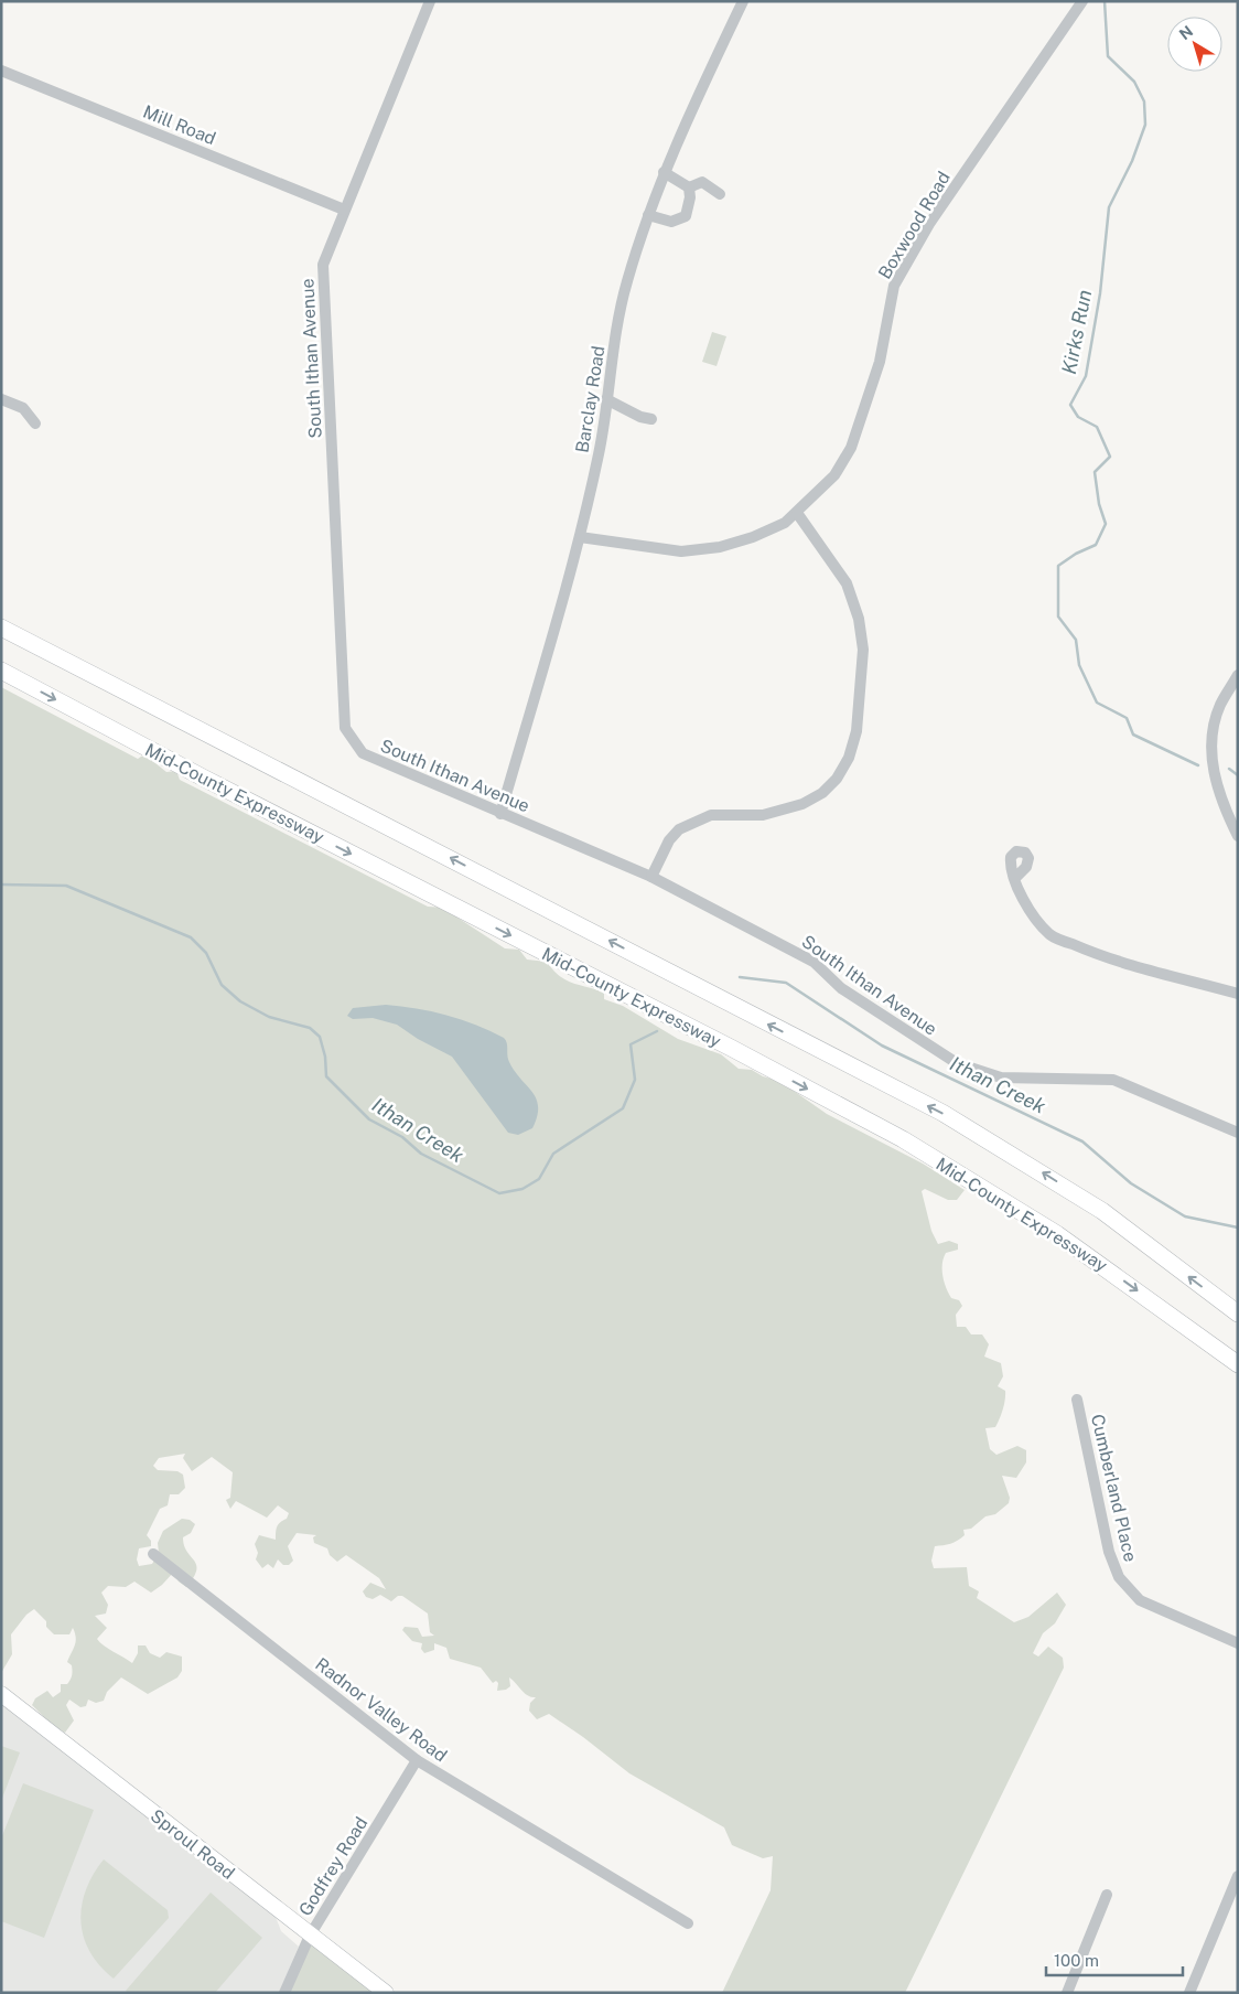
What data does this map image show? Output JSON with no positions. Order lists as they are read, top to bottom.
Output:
{
  "streets": {
    "highway": ["Mid-County Expressway"],
    "main road": ["Sproul Road"],
    "street": [
      "Mill Road",
      "Boxwood Road",
      "South Ithan Avenue",
      "Barclay Road",
      "Cumberland Place",
      "Radnor Valley Road",
      "Godfrey Road"
    ]
  },
  "crossings": [
    ["Mill Road", "South Ithan Avenue"],
    ["Boxwood Road", "Barclay Road"],
    ["South Ithan Avenue", "Barclay Road"],
    ["Radnor Valley Road", "Godfrey Road"],
    ["Sproul Road", "Godfrey Road"]
  ],
  "water": ["Kirks Run", "Ithan Creek"],
  "scale_bar": "100 m",
  "north": "top left"
}
